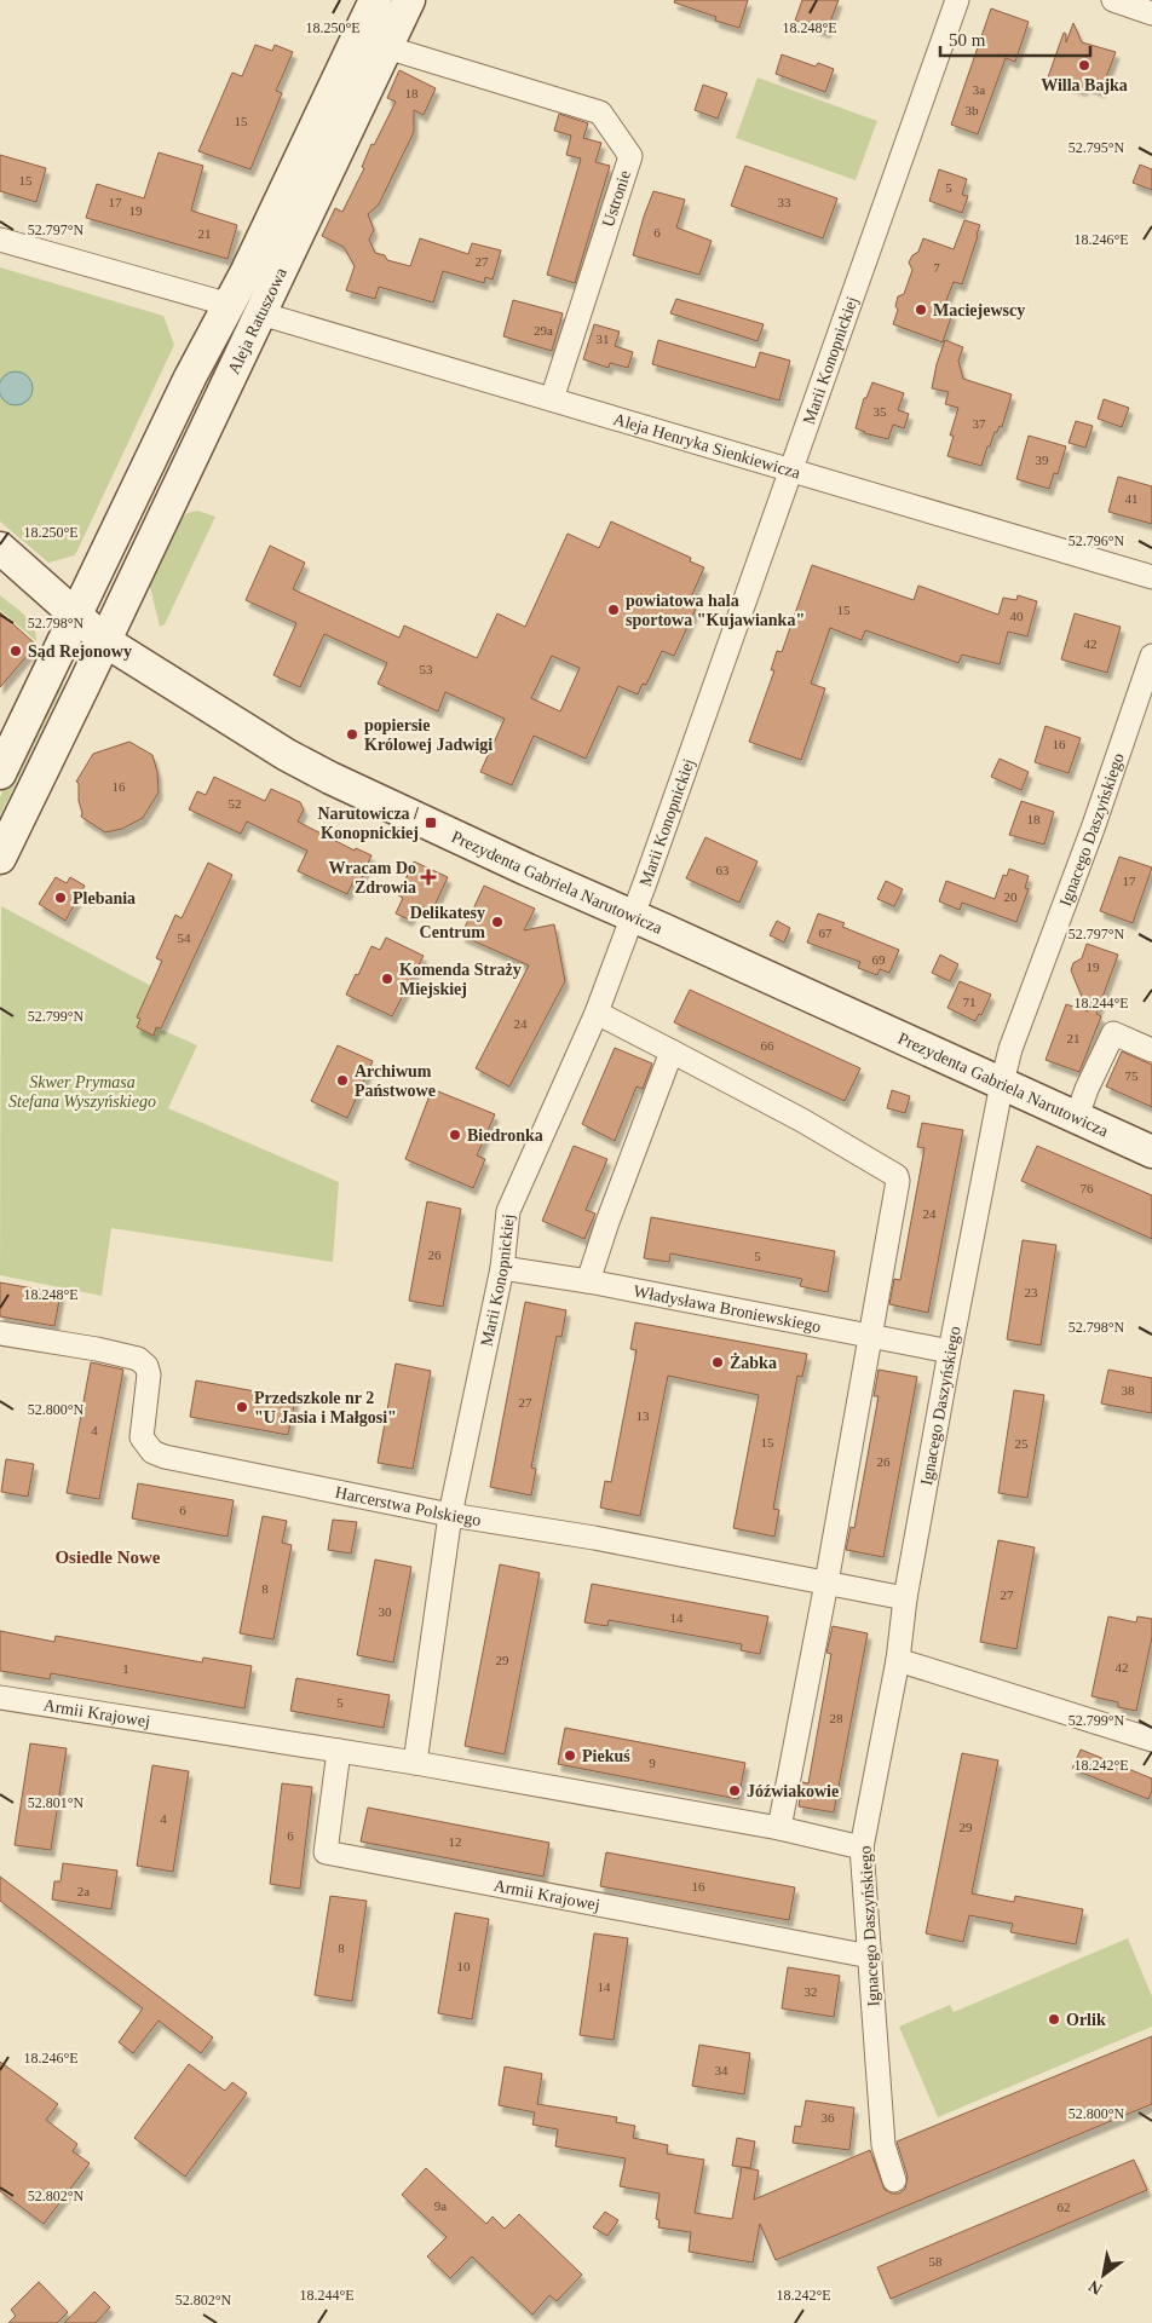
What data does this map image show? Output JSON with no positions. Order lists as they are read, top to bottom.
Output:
{
  "streets": {
    "street": [
      "Ustronie",
      "Aleja Ratuszowa",
      "Marii Konopnickiej",
      "Aleja Henryka Sienkiewicza",
      "Ignacego Daszyńskiego",
      "Prezydenta Gabriela Narutowicza",
      "Władysława Broniewskiego",
      "Harcerstwa Polskiego",
      "Armii Krajowej"
    ]
  },
  "crossings": [
    ["Ustronie", "Aleja Ratuszowa"],
    ["Ustronie", "Aleja Henryka Sienkiewicza"],
    ["Aleja Ratuszowa", "Aleja Henryka Sienkiewicza"],
    ["Aleja Ratuszowa", "Prezydenta Gabriela Narutowicza"],
    ["Marii Konopnickiej", "Aleja Henryka Sienkiewicza"],
    ["Marii Konopnickiej", "Prezydenta Gabriela Narutowicza"],
    ["Marii Konopnickiej", "Władysława Broniewskiego"],
    ["Marii Konopnickiej", "Harcerstwa Polskiego"],
    ["Marii Konopnickiej", "Armii Krajowej"],
    ["Ignacego Daszyńskiego", "Prezydenta Gabriela Narutowicza"],
    ["Ignacego Daszyńskiego", "Władysława Broniewskiego"],
    ["Ignacego Daszyńskiego", "Harcerstwa Polskiego"],
    ["Ignacego Daszyńskiego", "Armii Krajowej"]
  ],
  "districts": ["Osiedle Nowe"],
  "parks": ["Skwer Prymasa Stefana Wyszyńskiego"],
  "places": {
    "other": [
      "Willa Bajka",
      "Maciejewscy",
      "powiatowa hala sportowa \"Kujawianka\"",
      "Sąd Rejonowy",
      "popiersie Królowej Jadwigi",
      "Plebania",
      "Delikatesy Centrum",
      "Komenda Straży Miejskiej",
      "Archiwum Państwowe",
      "Biedronka",
      "Żabka",
      "Przedszkole nr 2 \"U Jasia i Małgosi\"",
      "Piekuś",
      "Jóźwiakowie",
      "Orlik"
    ],
    "transit": ["Narutowicza / Konopnickiej"],
    "health": ["Wracam Do Zdrowia"]
  },
  "house_numbers": [
    "3a",
    "18",
    "3b",
    "15",
    "15",
    "5",
    "17",
    "33",
    "19",
    "6",
    "21",
    "27",
    "7",
    "29a",
    "31",
    "35",
    "37",
    "39",
    "41",
    "15",
    "40",
    "42",
    "53",
    "16",
    "16",
    "52",
    "18",
    "63",
    "17",
    "20",
    "67",
    "54",
    "69",
    "19",
    "71",
    "24",
    "21",
    "66",
    "75",
    "76",
    "24",
    "26",
    "5",
    "23",
    "38",
    "27",
    "13",
    "4",
    "15",
    "25",
    "26",
    "6",
    "8",
    "27",
    "30",
    "14",
    "29",
    "42",
    "1",
    "5",
    "28",
    "9",
    "4",
    "29",
    "6",
    "12",
    "16",
    "2a",
    "8",
    "10",
    "14",
    "32",
    "34",
    "36",
    "9a",
    "62",
    "58"
  ],
  "scale_bar": "50 m",
  "north": "bottom left",
  "coordinates": [
    "18.250°E",
    "18.248°E",
    "52.795°N",
    "52.797°N",
    "18.246°E",
    "52.796°N",
    "52.798°N",
    "18.244°E",
    "52.799°N",
    "52.800°N",
    "18.242°E",
    "52.801°N",
    "52.802°N"
  ]
}
